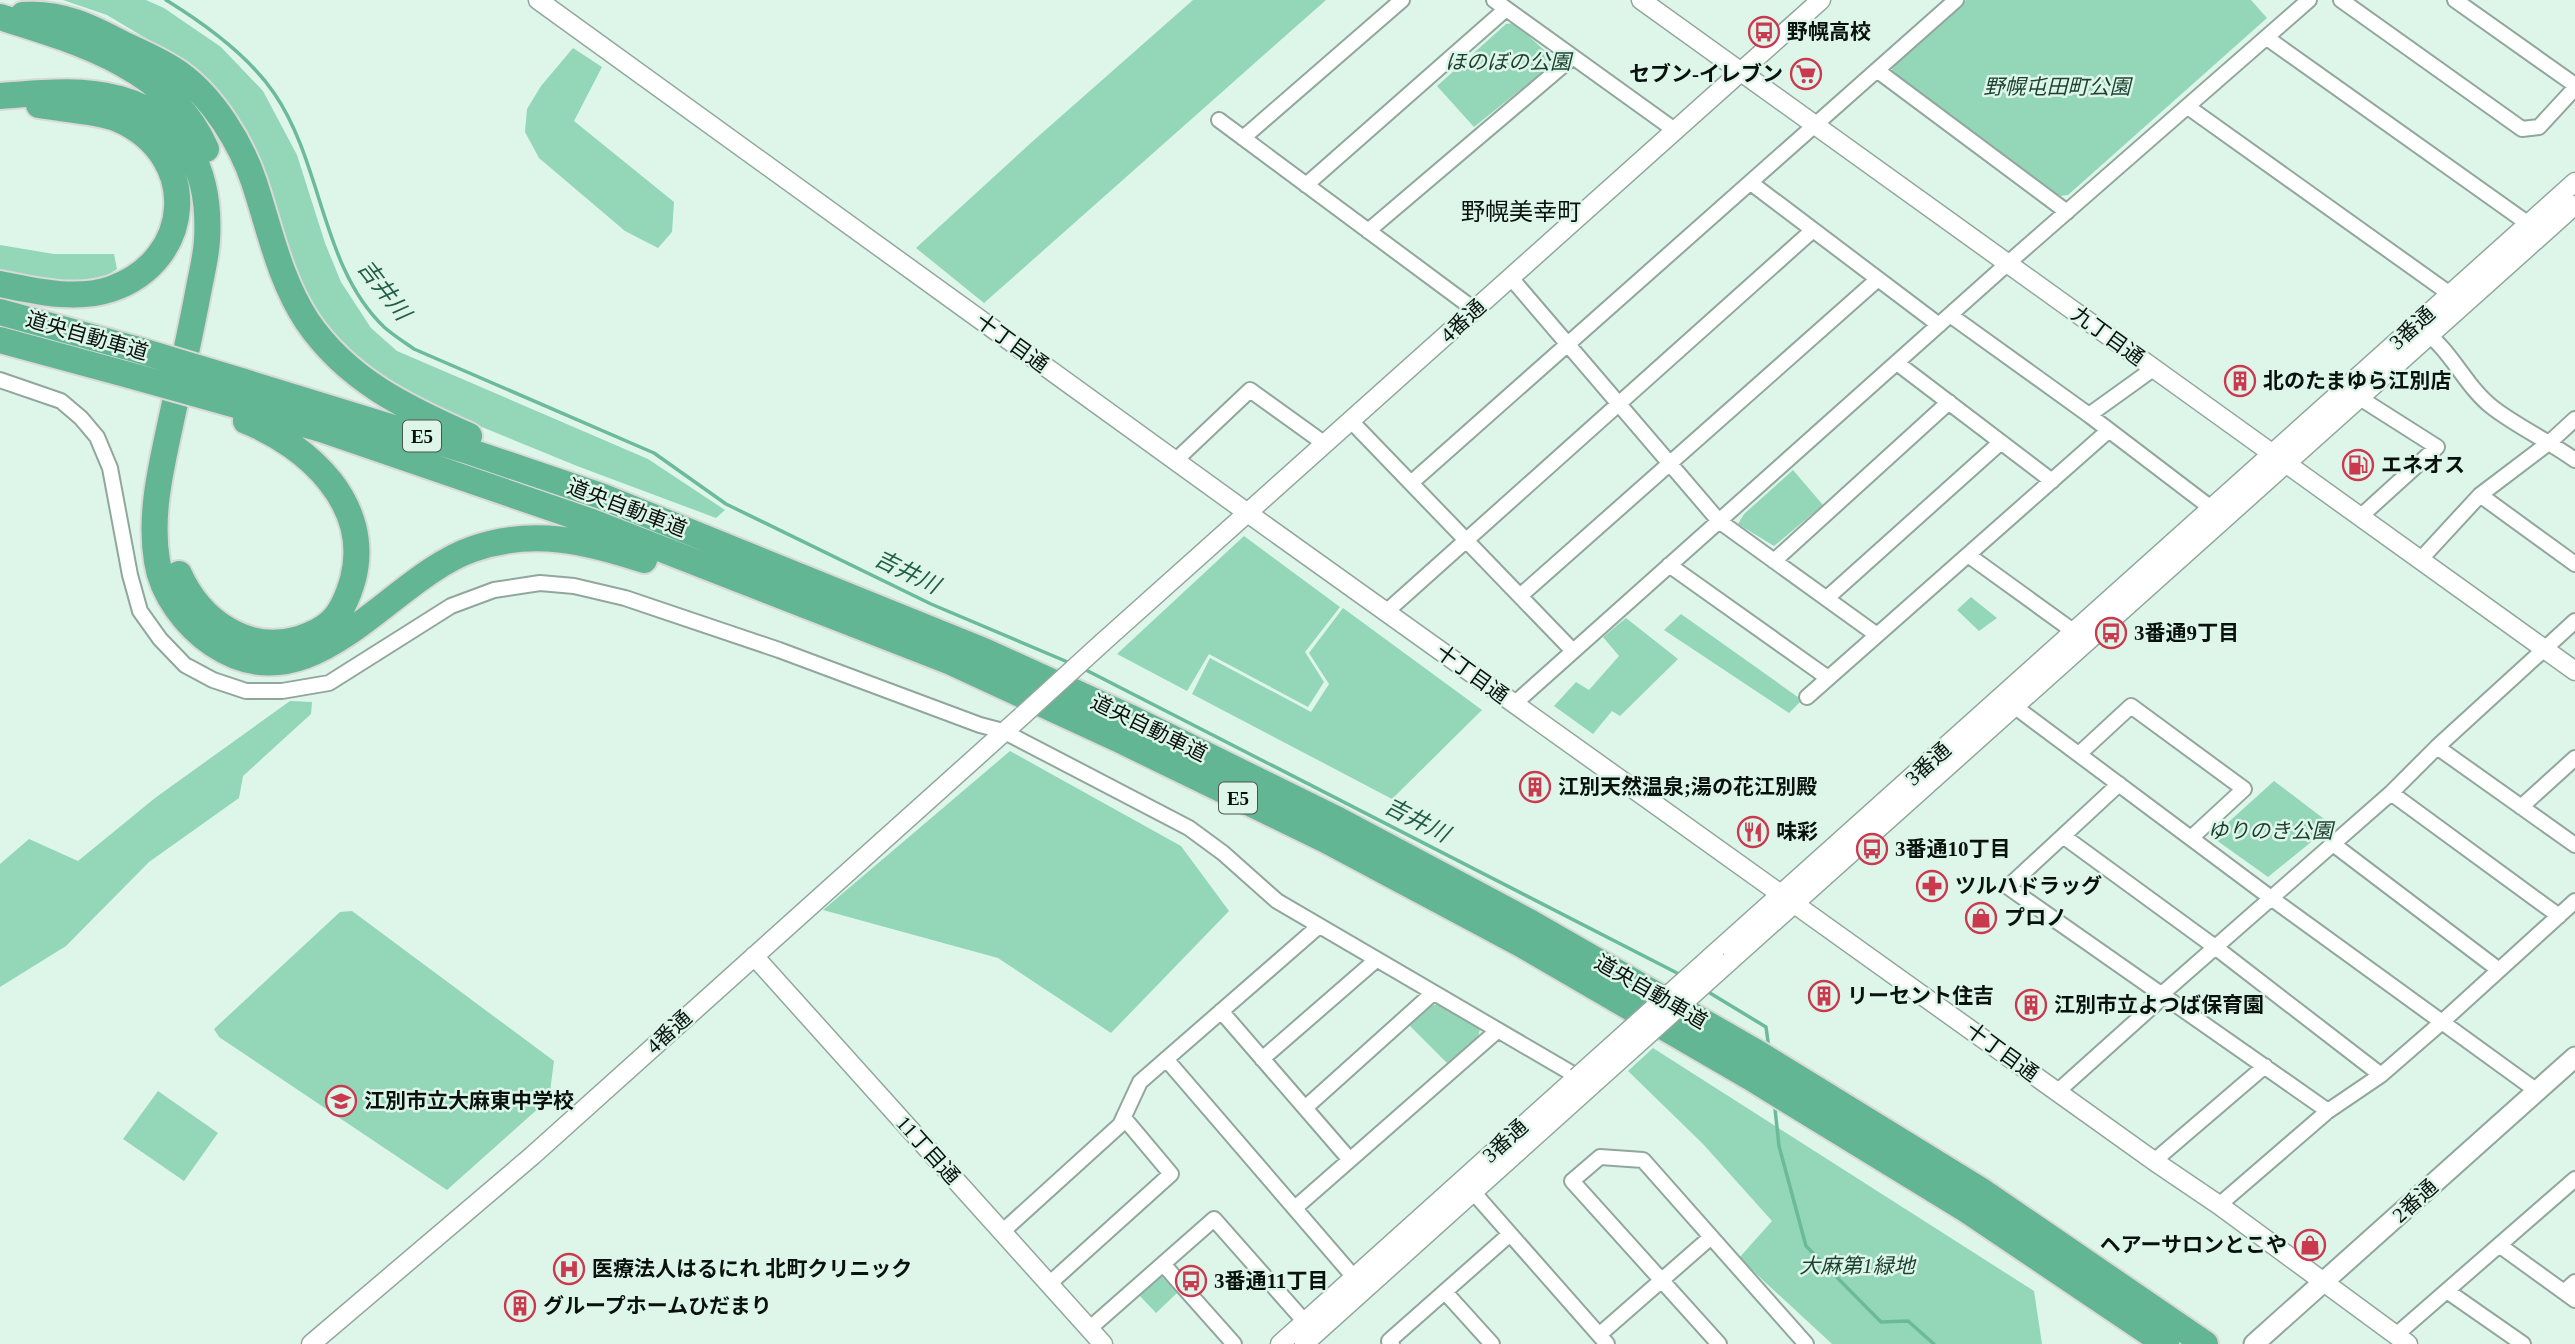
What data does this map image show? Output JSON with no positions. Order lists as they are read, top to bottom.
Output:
{
  "streets": {
    "highway": ["道央自動車道", "E5"],
    "main road": ["2番通"],
    "street": [
      "4番通",
      "3番通",
      "九丁目通",
      "十丁目通",
      "11丁目通"
    ]
  },
  "crossings": [
    ["4番通", "九丁目通"],
    ["4番通", "十丁目通"],
    ["4番通", "11丁目通"],
    ["3番通", "九丁目通"],
    ["3番通", "十丁目通"],
    ["十丁目通", "2番通"]
  ],
  "districts": ["野幌美幸町"],
  "water": ["吉井川"],
  "parks": [
    "ほのぼの公園",
    "野幌屯田町公園",
    "ゆりのき公園",
    "大麻第1緑地"
  ],
  "places": {
    "bus stop": [
      "野幌高校",
      "3番通9丁目",
      "3番通10丁目",
      "3番通11丁目"
    ],
    "supermarket": ["セブン-イレブン"],
    "building": [
      "北のたまゆら江別店",
      "江別天然温泉;湯の花江別殿",
      "リーセント住吉",
      "江別市立よつば保育園",
      "グループホームひだまり"
    ],
    "fuel station": ["エネオス"],
    "restaurant": ["味彩"],
    "pharmacy": ["ツルハドラッグ"],
    "shop": ["プロノ", "ヘアーサロンとこや"],
    "school or university": ["江別市立大麻東中学校"],
    "hospital": ["医療法人はるにれ 北町クリニック"]
  }
}
